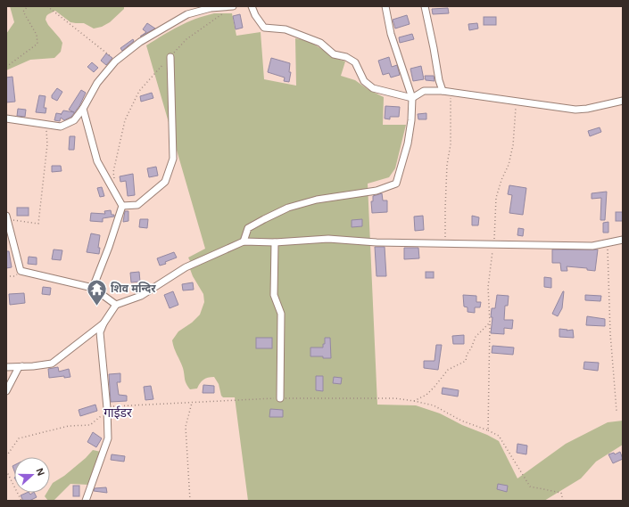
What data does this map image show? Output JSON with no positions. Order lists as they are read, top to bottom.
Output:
{
  "districts": ["गाईडर"],
  "places": {
    "temple": ["शिव मन्दिर"]
  },
  "north": "right"
}
